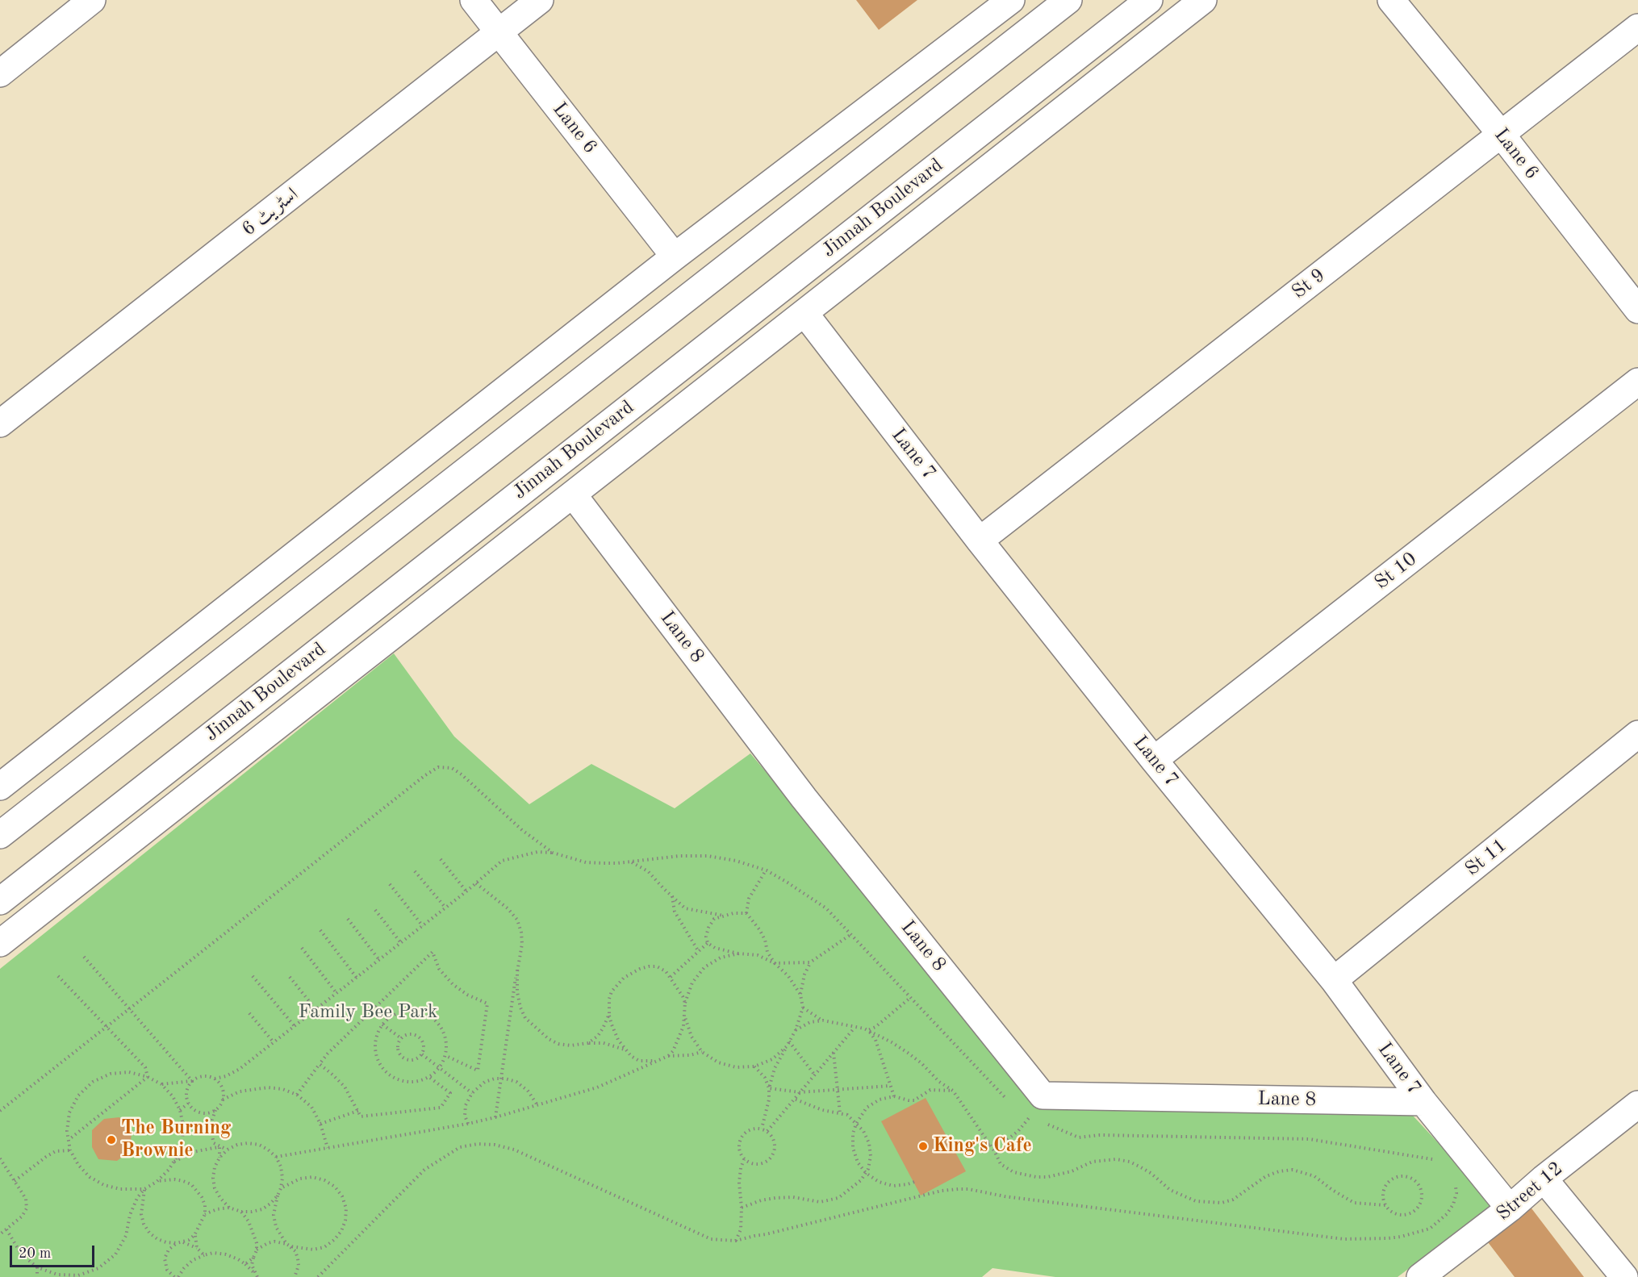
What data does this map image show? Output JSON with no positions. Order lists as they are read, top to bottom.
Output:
{
  "streets": {
    "street": [
      "Lane 6",
      "Jinnah Boulevard",
      "اسٹریٹ 6",
      "St 9",
      "Lane 7",
      "St 10",
      "Lane 8",
      "St 11",
      "Street 12"
    ]
  },
  "crossings": [
    ["Lane 6", "اسٹریٹ 6"],
    ["Lane 6", "St 9"],
    ["St 9", "Lane 7"],
    ["Lane 7", "St 10"],
    ["Lane 7", "Lane 8"],
    ["Lane 7", "St 11"],
    ["Lane 7", "Street 12"]
  ],
  "parks": ["Family Bee Park"],
  "places": ["The Burning Brownie", "King's Cafe"],
  "scale_bar": "20 m"
}
